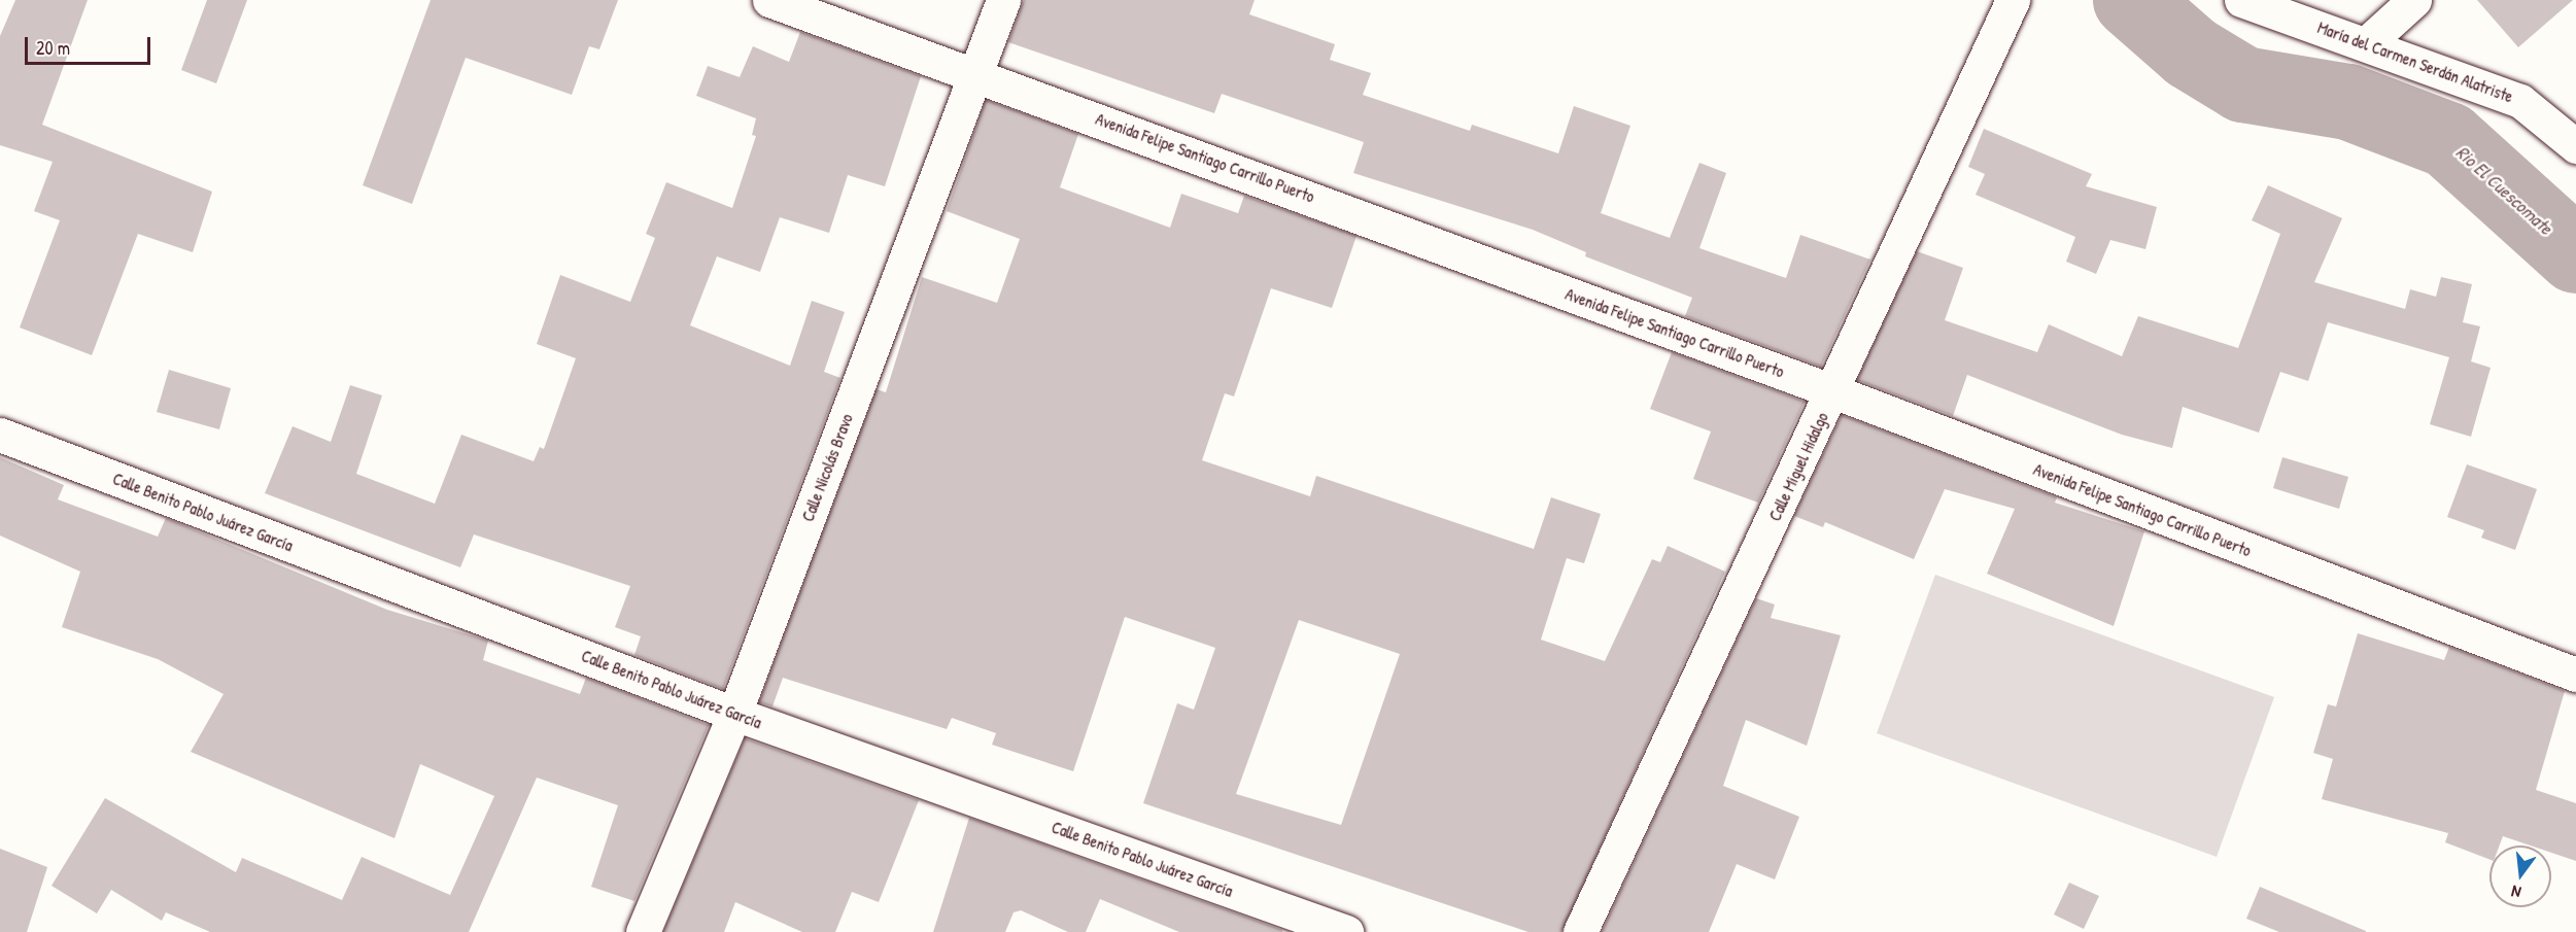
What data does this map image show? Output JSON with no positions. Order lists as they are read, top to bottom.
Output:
{
  "streets": {
    "street": [
      "María del Carmen Serdán Alatriste",
      "Avenida Felipe Santiago Carrillo Puerto",
      "Calle Miguel Hidalgo",
      "Calle Nicolás Bravo",
      "Calle Benito Pablo Juárez García"
    ]
  },
  "crossings": [
    ["Avenida Felipe Santiago Carrillo Puerto", "Calle Miguel Hidalgo"],
    ["Avenida Felipe Santiago Carrillo Puerto", "Calle Nicolás Bravo"],
    ["Calle Nicolás Bravo", "Calle Benito Pablo Juárez García"]
  ],
  "water": ["Rio El Cuescomate"],
  "scale_bar": "20 m",
  "north": "bottom"
}
